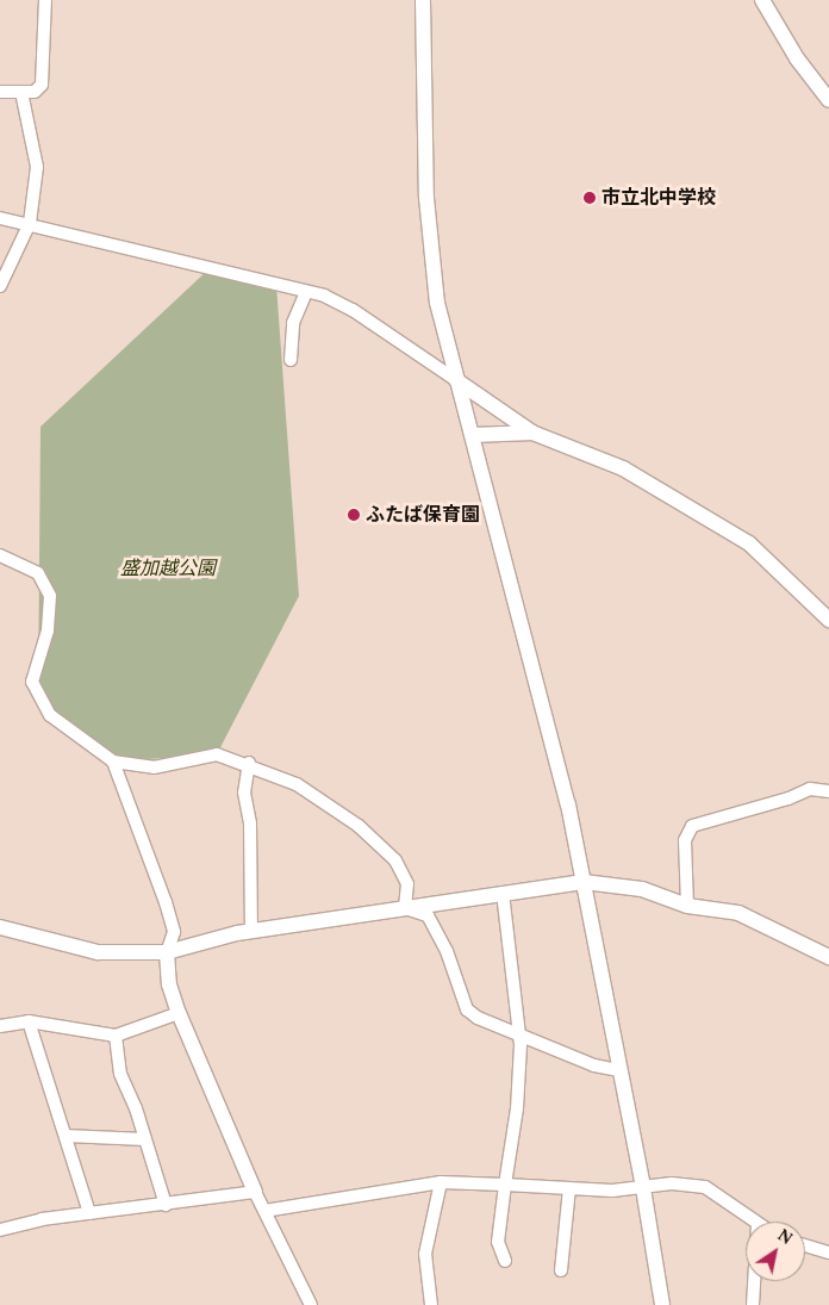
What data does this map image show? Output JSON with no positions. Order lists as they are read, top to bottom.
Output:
{
  "parks": ["盛加越公園"],
  "places": ["市立北中学校", "ふたば保育園"],
  "north": "top right"
}
